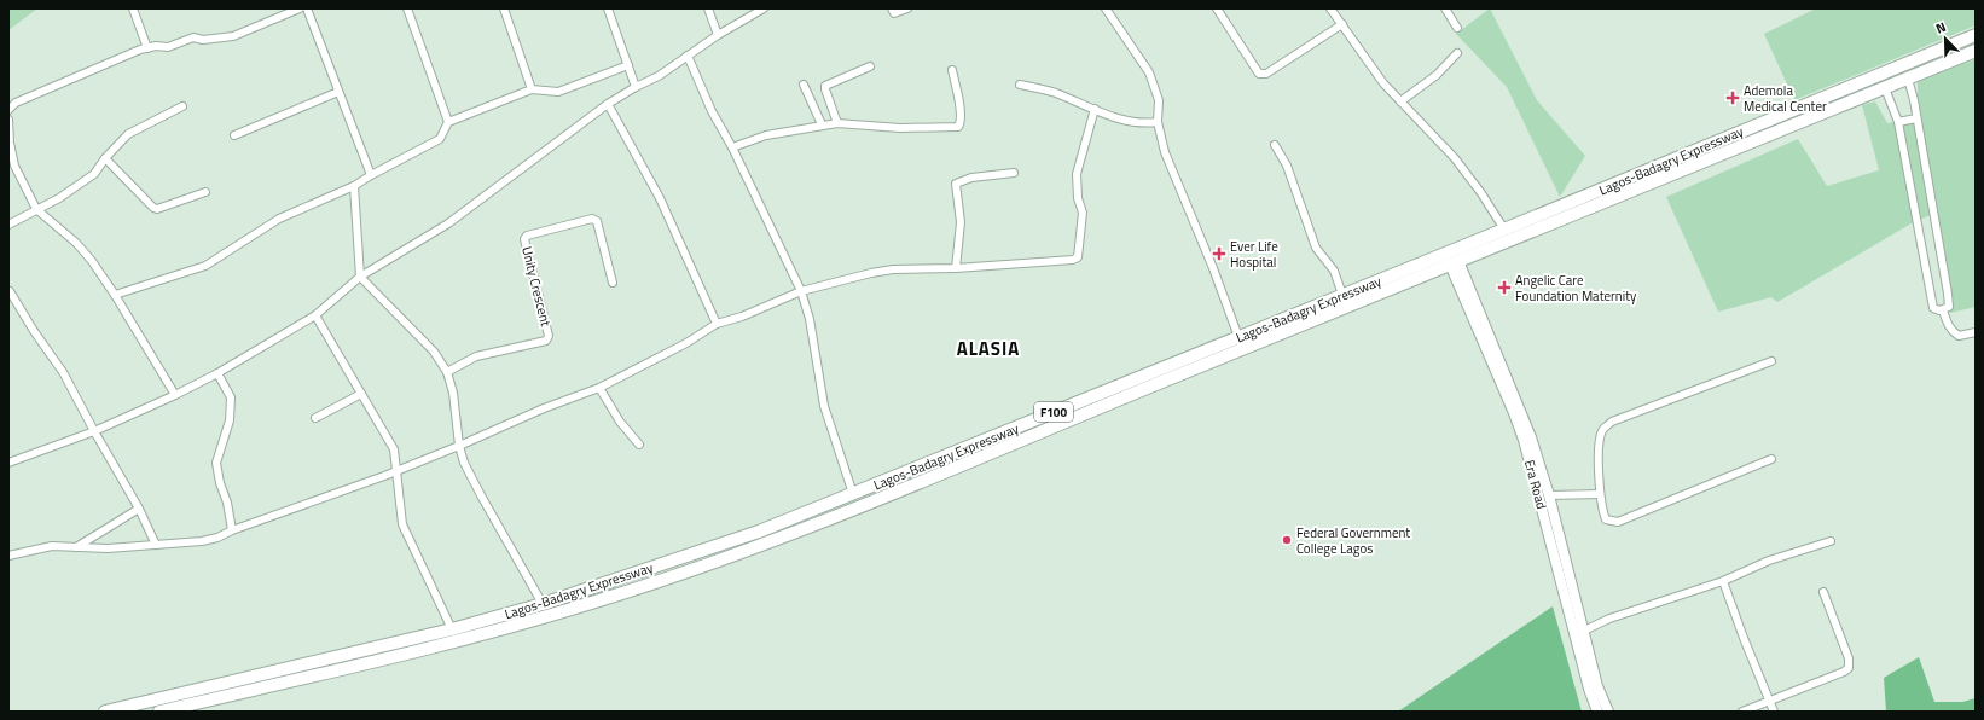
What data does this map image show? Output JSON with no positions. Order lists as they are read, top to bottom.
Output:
{
  "streets": {
    "highway": ["Lagos-Badagry Expressway", "F100"],
    "main road": ["Era Road"],
    "street": ["Unity Crescent"]
  },
  "crossings": [
    ["Lagos-Badagry Expressway", "Era Road"]
  ],
  "districts": ["ALASIA"],
  "places": {
    "health": ["Ademola Medical Center", "Ever Life Hospital", "Angelic Care Foundation Maternity"],
    "other": ["Federal Government College Lagos"]
  },
  "north": "top left"
}
